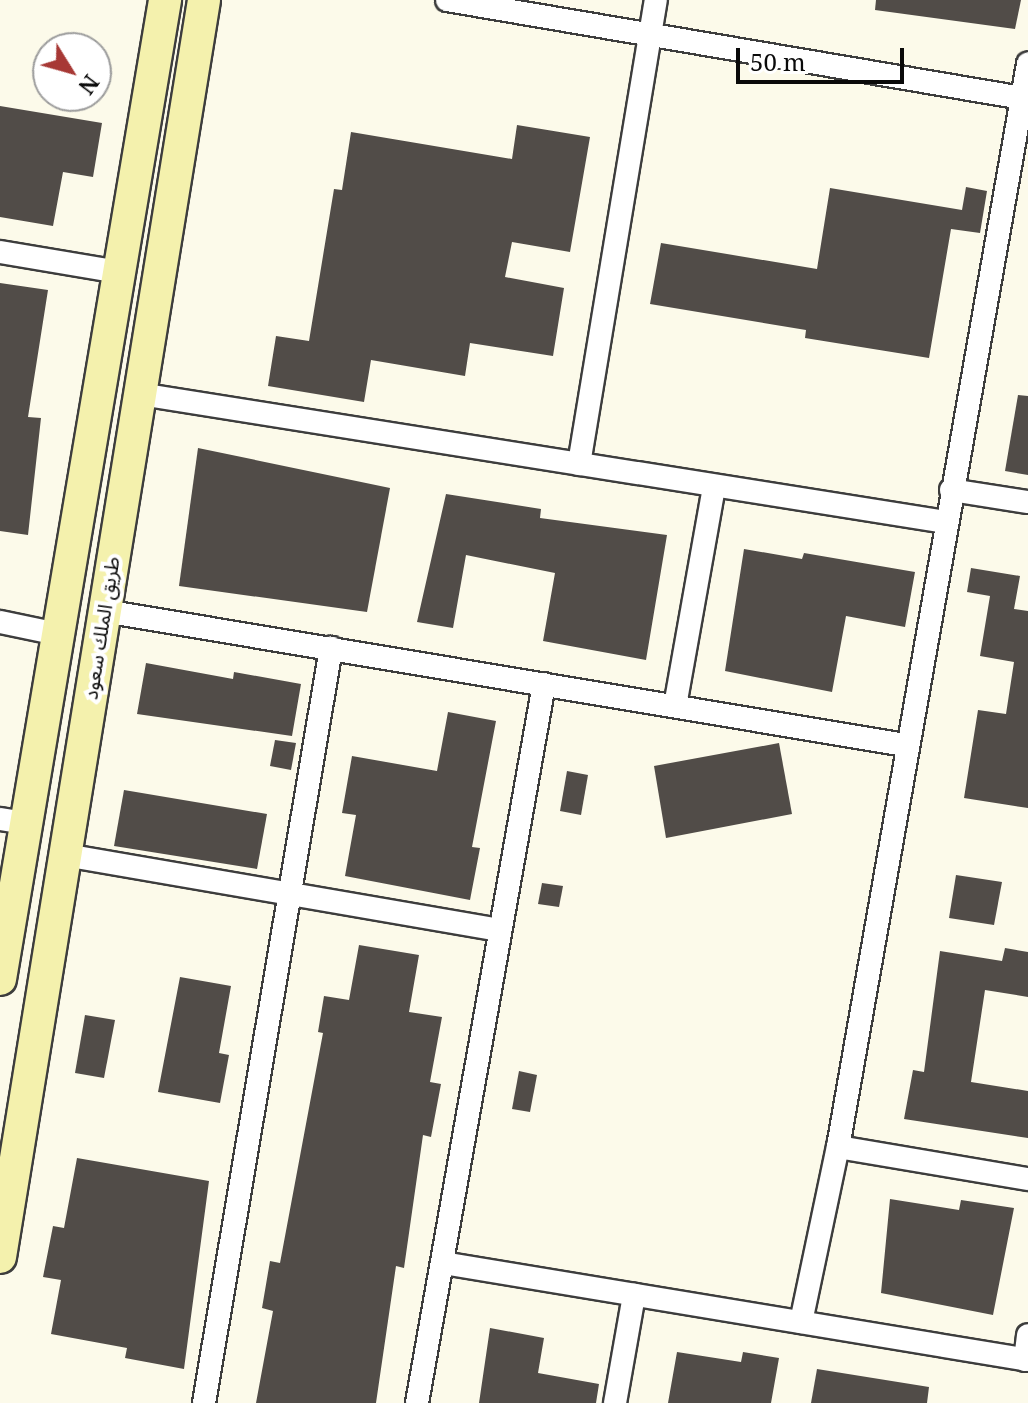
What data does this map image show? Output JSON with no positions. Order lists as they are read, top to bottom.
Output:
{
  "streets": {
    "main road": ["طريق الملك سعود"]
  },
  "scale_bar": "50 m",
  "north": "bottom right"
}
